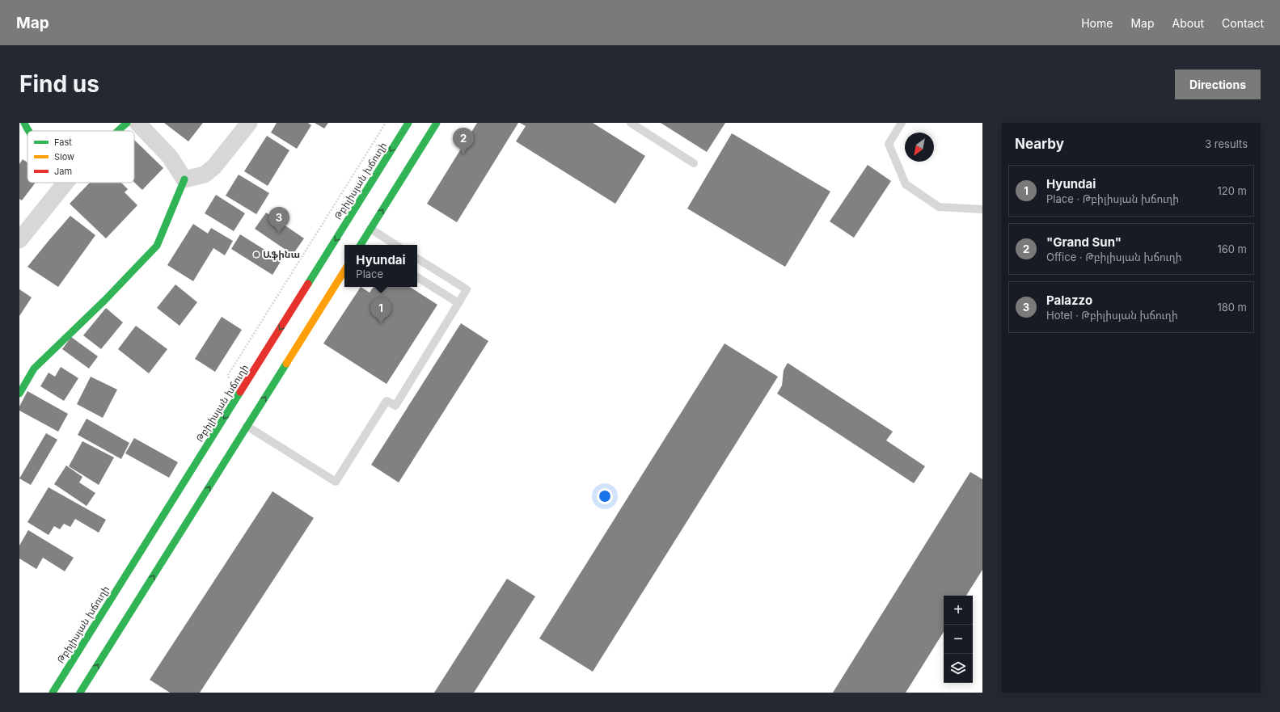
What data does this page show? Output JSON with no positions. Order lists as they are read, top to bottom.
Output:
{
  "streets": {
    "main road": ["Թբիլիսյան խճուղի"]
  },
  "places": ["Աֆինա"],
  "legend": ["Fast", "Slow", "Jam"],
  "north": "bottom left",
  "page": {
    "header": "Map",
    "nav": [
      "Home",
      "Map",
      "About",
      "Contact"
    ],
    "buttons": "Directions",
    "title": "Find us",
    "heading": ["Nearby", "3 results"],
    "pins": ["2", "3", "1"],
    "list": [
      {
        "mark": "1",
        "name": "Hyundai",
        "note": "Place · Թբիլիսյան խճուղի",
        "value": "120 m"
      },
      {
        "mark": "2",
        "name": "\"Grand Sun\"",
        "note": "Office · Թբիլիսյան խճուղի",
        "value": "160 m"
      },
      {
        "mark": "3",
        "name": "Palazzo",
        "note": "Hotel · Թբիլիսյան խճուղի",
        "value": "180 m"
      }
    ],
    "popup": ["Hyundai", "Place"],
    "map_buttons": ["+", "−"]
  }
}
